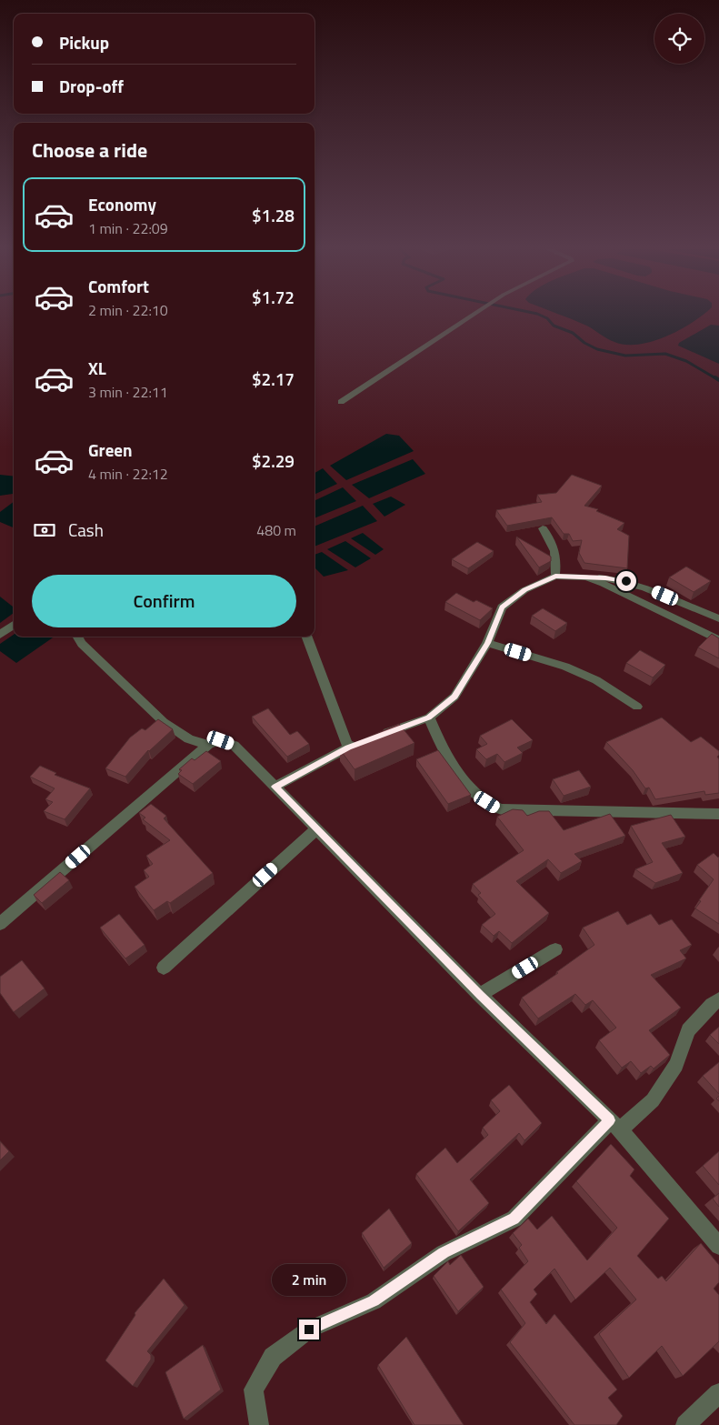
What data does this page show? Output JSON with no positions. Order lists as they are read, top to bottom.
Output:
{
  "page": {
    "banner": ["Pickup", "Drop-off"],
    "heading": "Choose a ride",
    "list": [
      {
        "name": "Economy",
        "note": "1 min · 22:09",
        "value": "$1.28"
      },
      {
        "name": "Comfort",
        "note": "2 min · 22:10",
        "value": "$1.72"
      },
      {
        "name": "XL",
        "note": "3 min · 22:11",
        "value": "$2.17"
      },
      {
        "name": "Green",
        "note": "4 min · 22:12",
        "value": "$2.29"
      }
    ],
    "pay": ["Cash", "480 m"],
    "buttons": "Confirm",
    "bubble": "2 min"
  }
}
